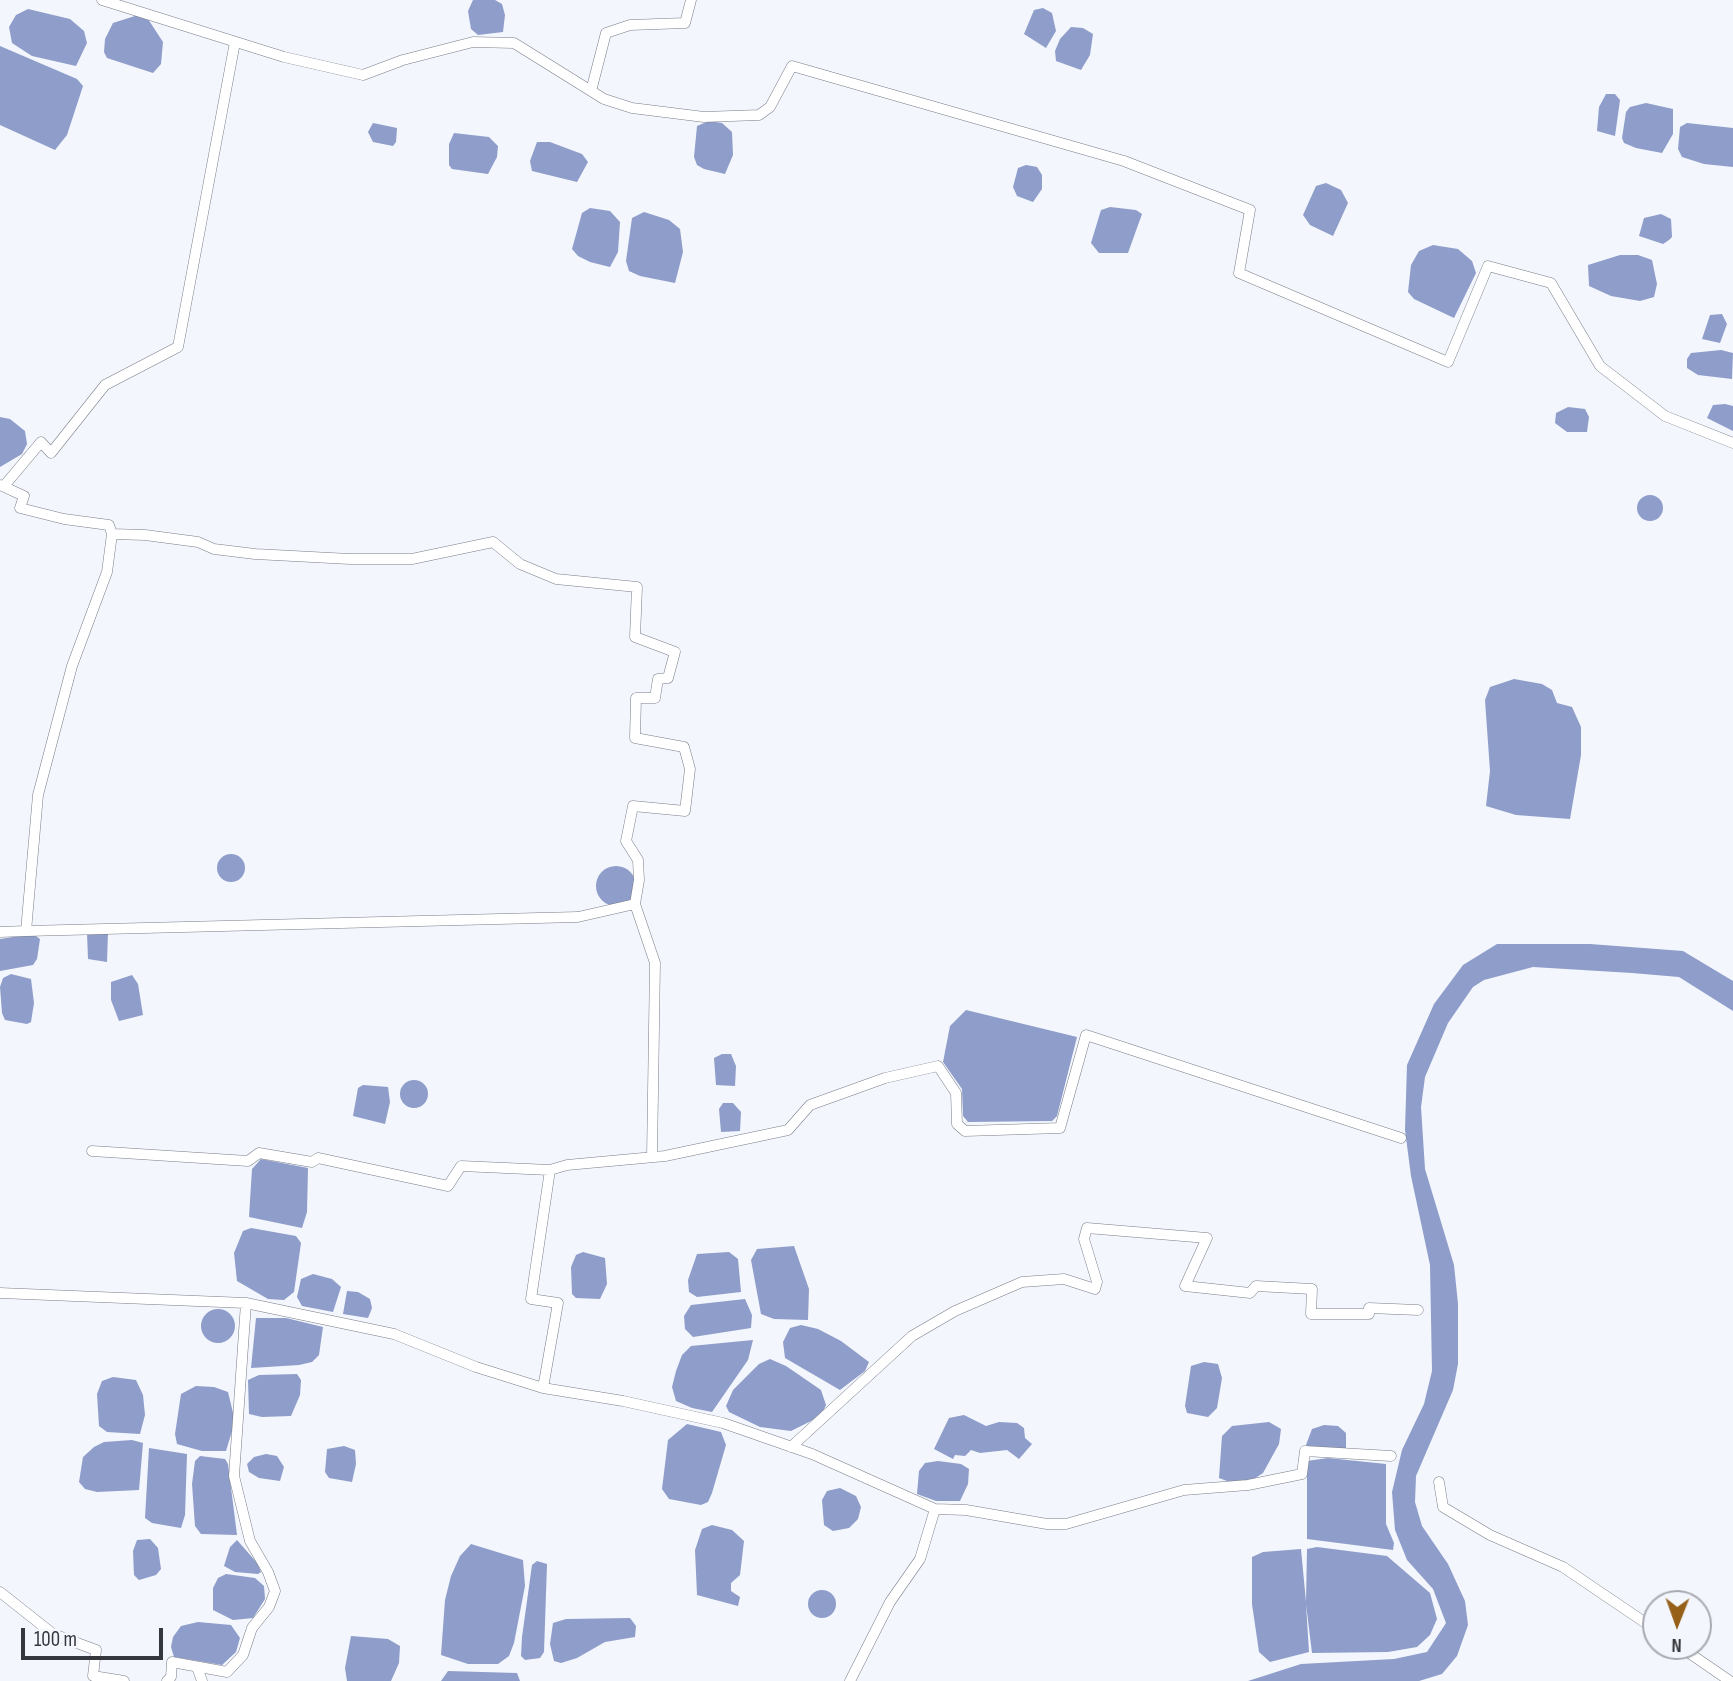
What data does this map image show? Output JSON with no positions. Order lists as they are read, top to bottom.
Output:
{
  "scale_bar": "100 m",
  "north": "bottom"
}
